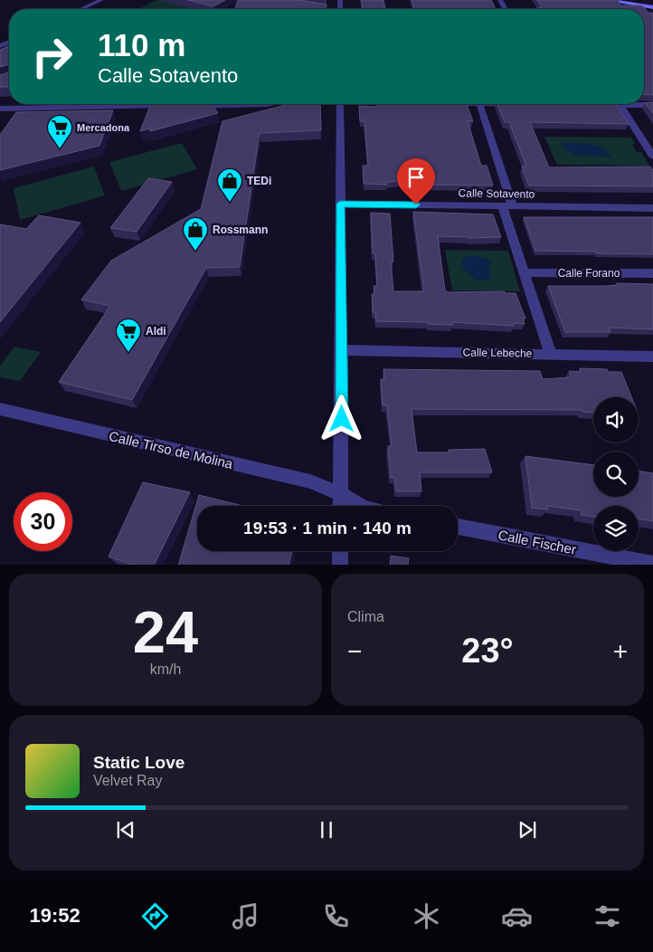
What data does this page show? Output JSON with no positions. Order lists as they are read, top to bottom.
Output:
{
  "streets": {
    "street": [
      "Calle Sotavento",
      "Calle Forano",
      "Calle Lebeche",
      "Calle Tirso de Molina",
      "Calle Fischer"
    ]
  },
  "places": {
    "supermarket": ["Mercadona", "Aldi"],
    "shop": ["TEDi", "Rossmann"]
  },
  "page": {
    "turn": ["110 m", "Calle Sotavento"],
    "limit": "30",
    "trip": "19:53 · 1 min · 140 m",
    "tile": [
      ["24", "km/h"],
      "Clima"
    ],
    "heat": ["−", "23°", "+"],
    "song": ["Static Love", "Velvet Ray"],
    "tabs": "19:52"
  }
}
